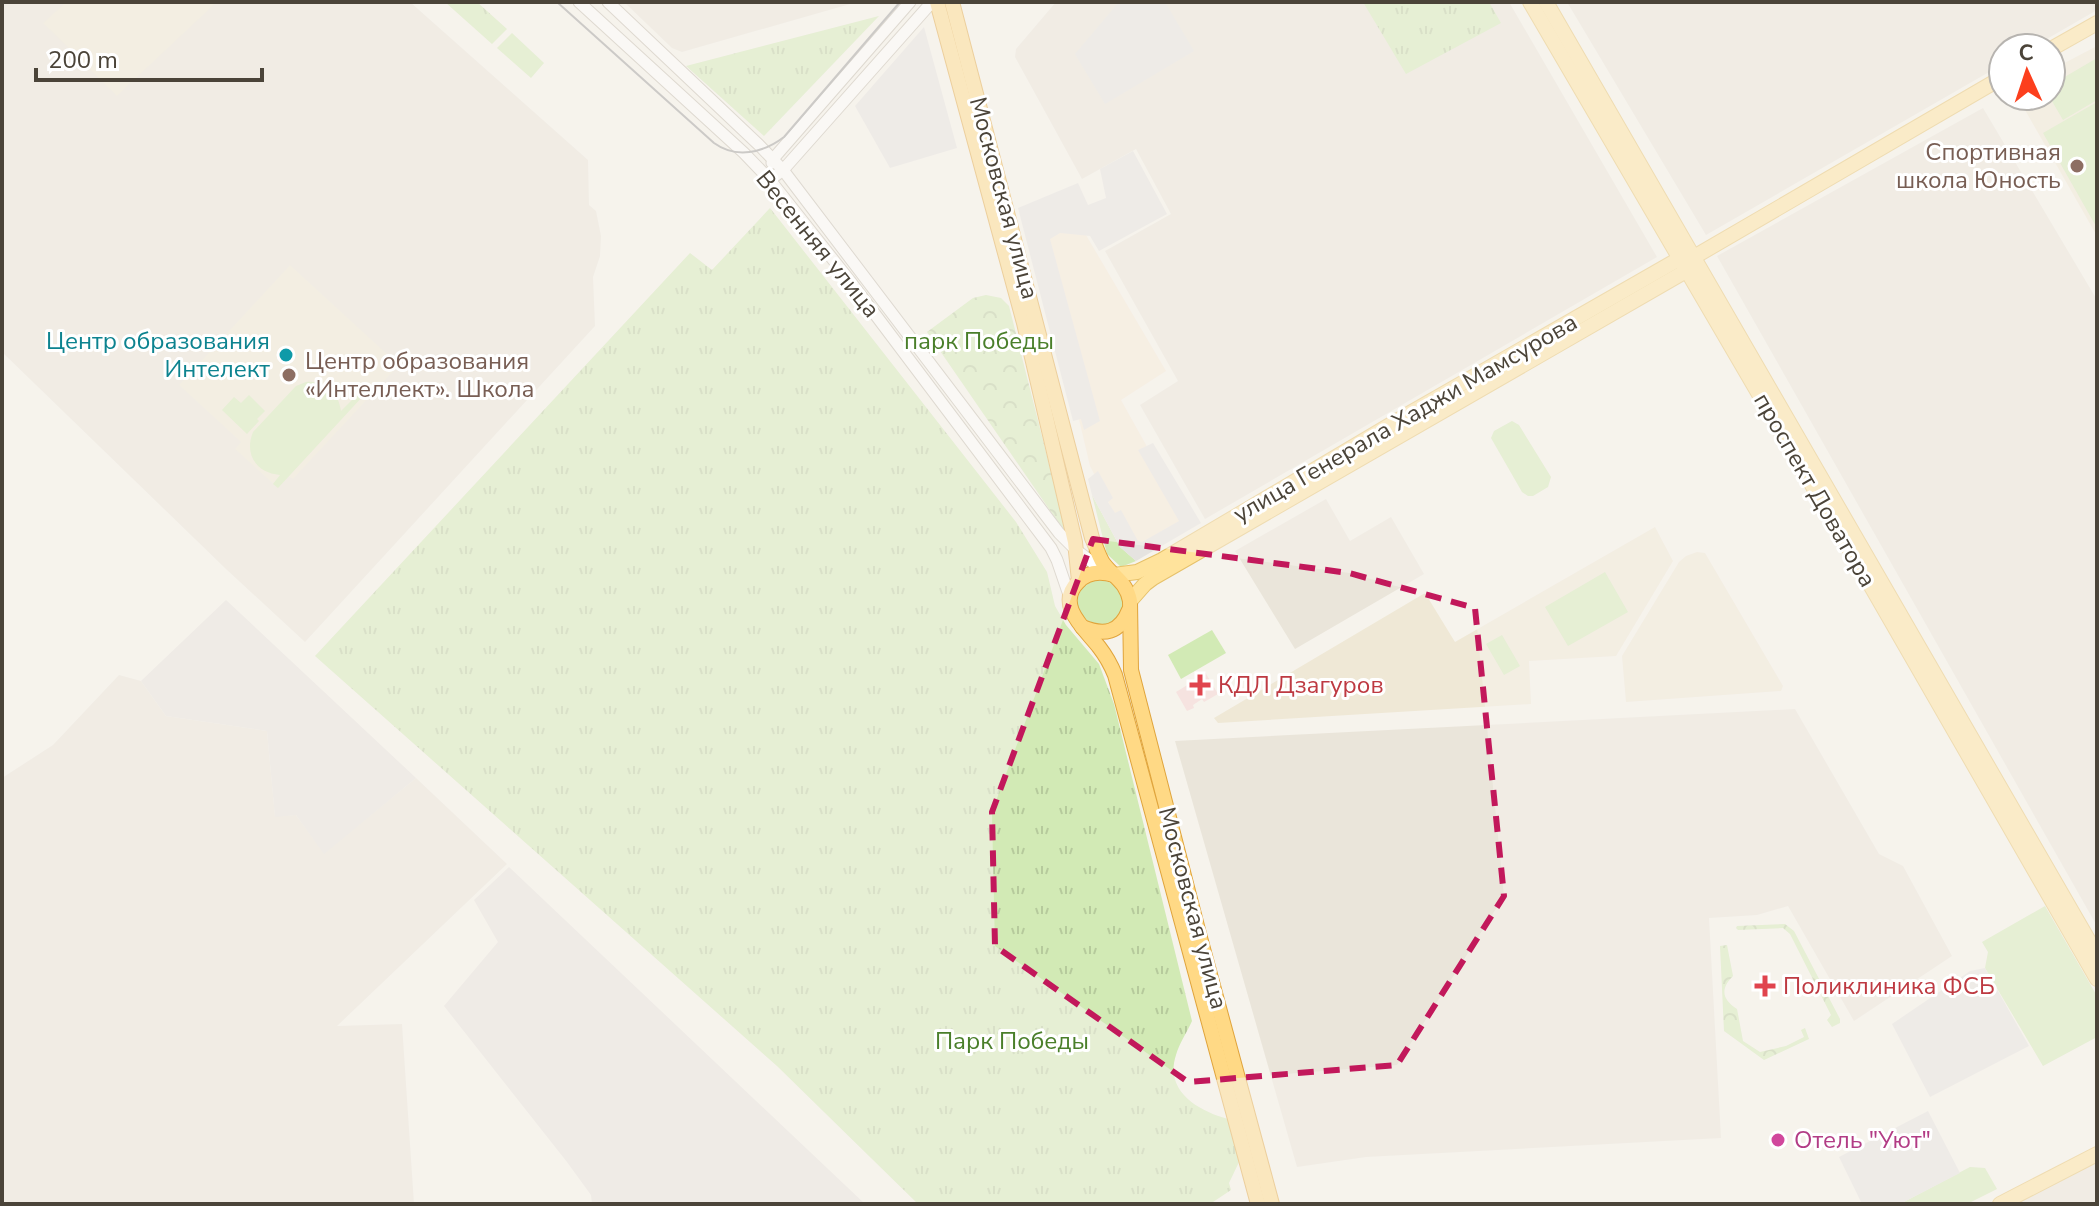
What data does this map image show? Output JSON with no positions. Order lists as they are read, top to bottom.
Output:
{
  "streets": {
    "highway": ["Московская улица"],
    "main road": ["улица Генерала Хаджи Мамсурова", "проспект Доватора"],
    "street": ["Весенняя улица"]
  },
  "crossings": [
    ["Московская улица", "Весенняя улица"],
    ["Московская улица", "улица Генерала Хаджи Мамсурова"],
    ["Весенняя улица", "улица Генерала Хаджи Мамсурова"],
    ["улица Генерала Хаджи Мамсурова", "проспект Доватора"]
  ],
  "parks": ["парк Победы", "Парк Победы"],
  "places": {
    "other": [
      "Спортивная школа Юность",
      "Центр образования Интелект",
      "Центр образования «Интеллект». Школа",
      "Отель \"Уют\""
    ],
    "health": ["КДЛ Дзагуров", "Поликлиника ФСБ"]
  },
  "scale_bar": "200 m",
  "north": "top"
}
